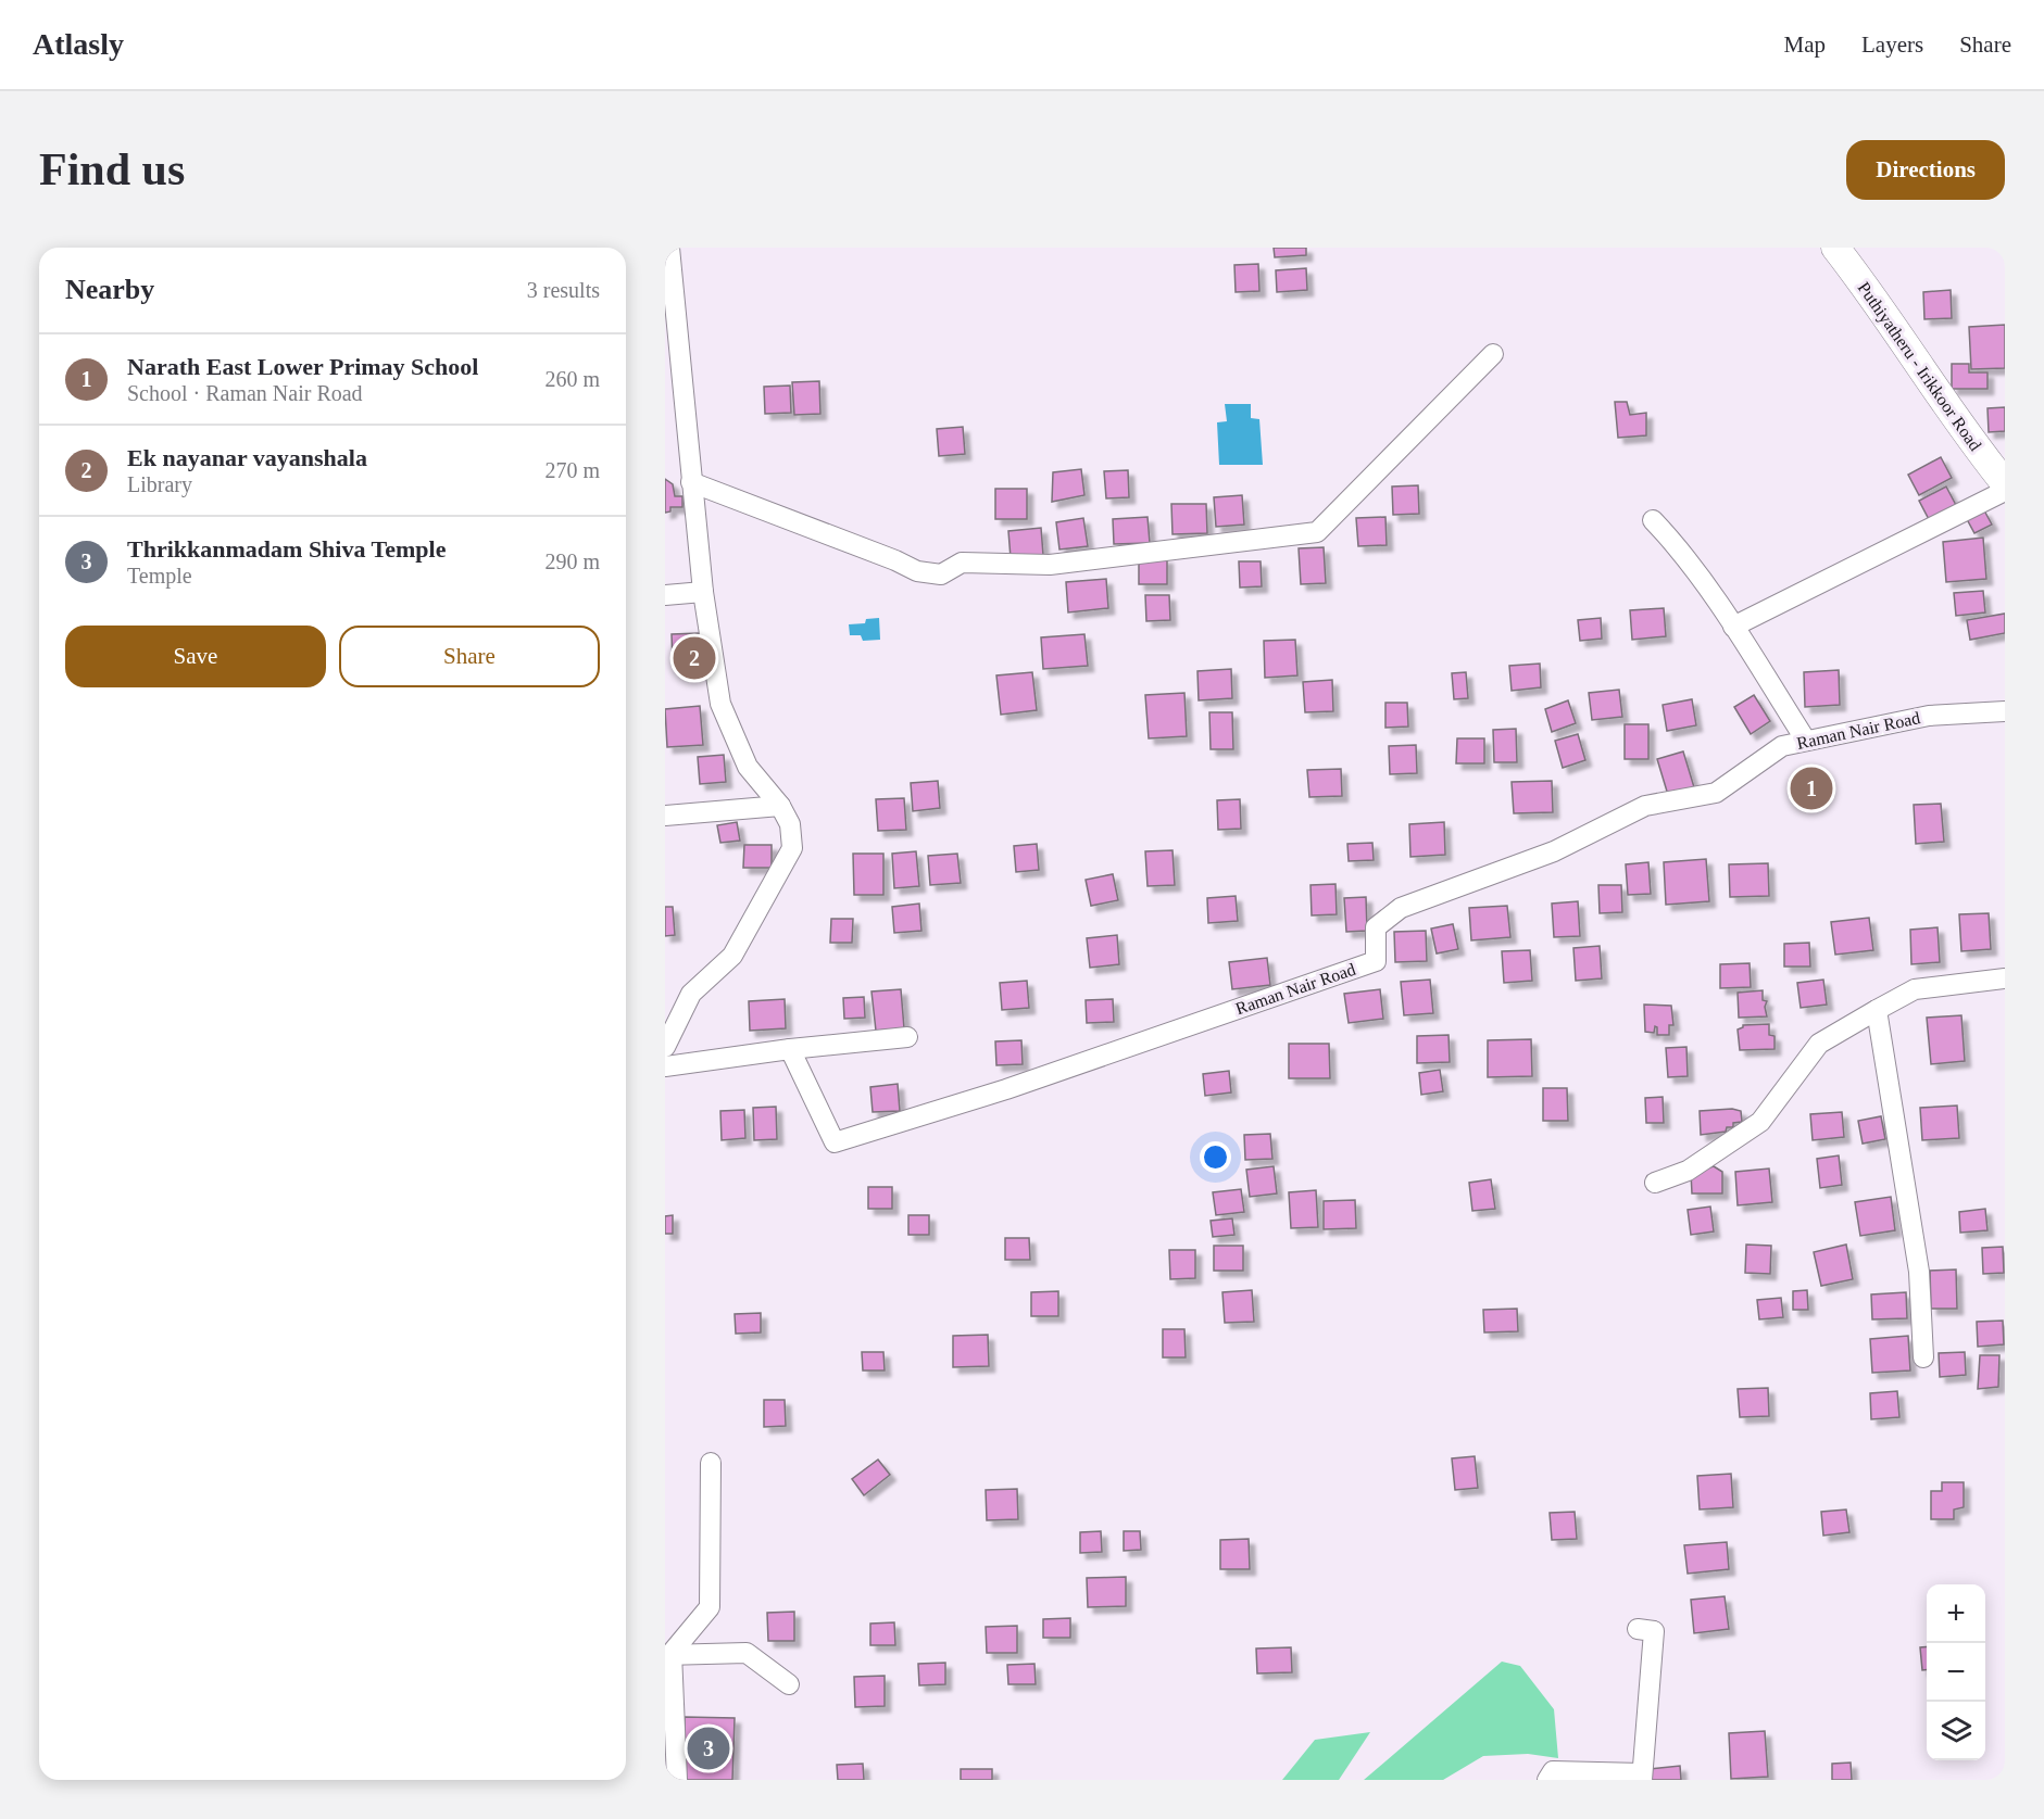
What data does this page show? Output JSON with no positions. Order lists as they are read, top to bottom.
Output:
{
  "streets": {
    "main road": ["Puthiyatheru - Irikkoor Road"],
    "street": ["Raman Nair Road"]
  },
  "page": {
    "header": "Atlasly",
    "nav": ["Map", "Layers", "Share"],
    "buttons": [
      "Directions",
      ["Save", "Share"]
    ],
    "title": "Find us",
    "heading": ["Nearby", "3 results"],
    "list": [
      {
        "mark": "1",
        "name": "Narath East Lower Primay School",
        "note": "School · Raman Nair Road",
        "value": "260 m"
      },
      {
        "mark": "2",
        "name": "Ek nayanar vayanshala",
        "note": "Library",
        "value": "270 m"
      },
      {
        "mark": "3",
        "name": "Thrikkanmadam Shiva Temple",
        "note": "Temple",
        "value": "290 m"
      }
    ],
    "pins": ["2", "1", "3"],
    "map_buttons": ["+", "−"]
  }
}
